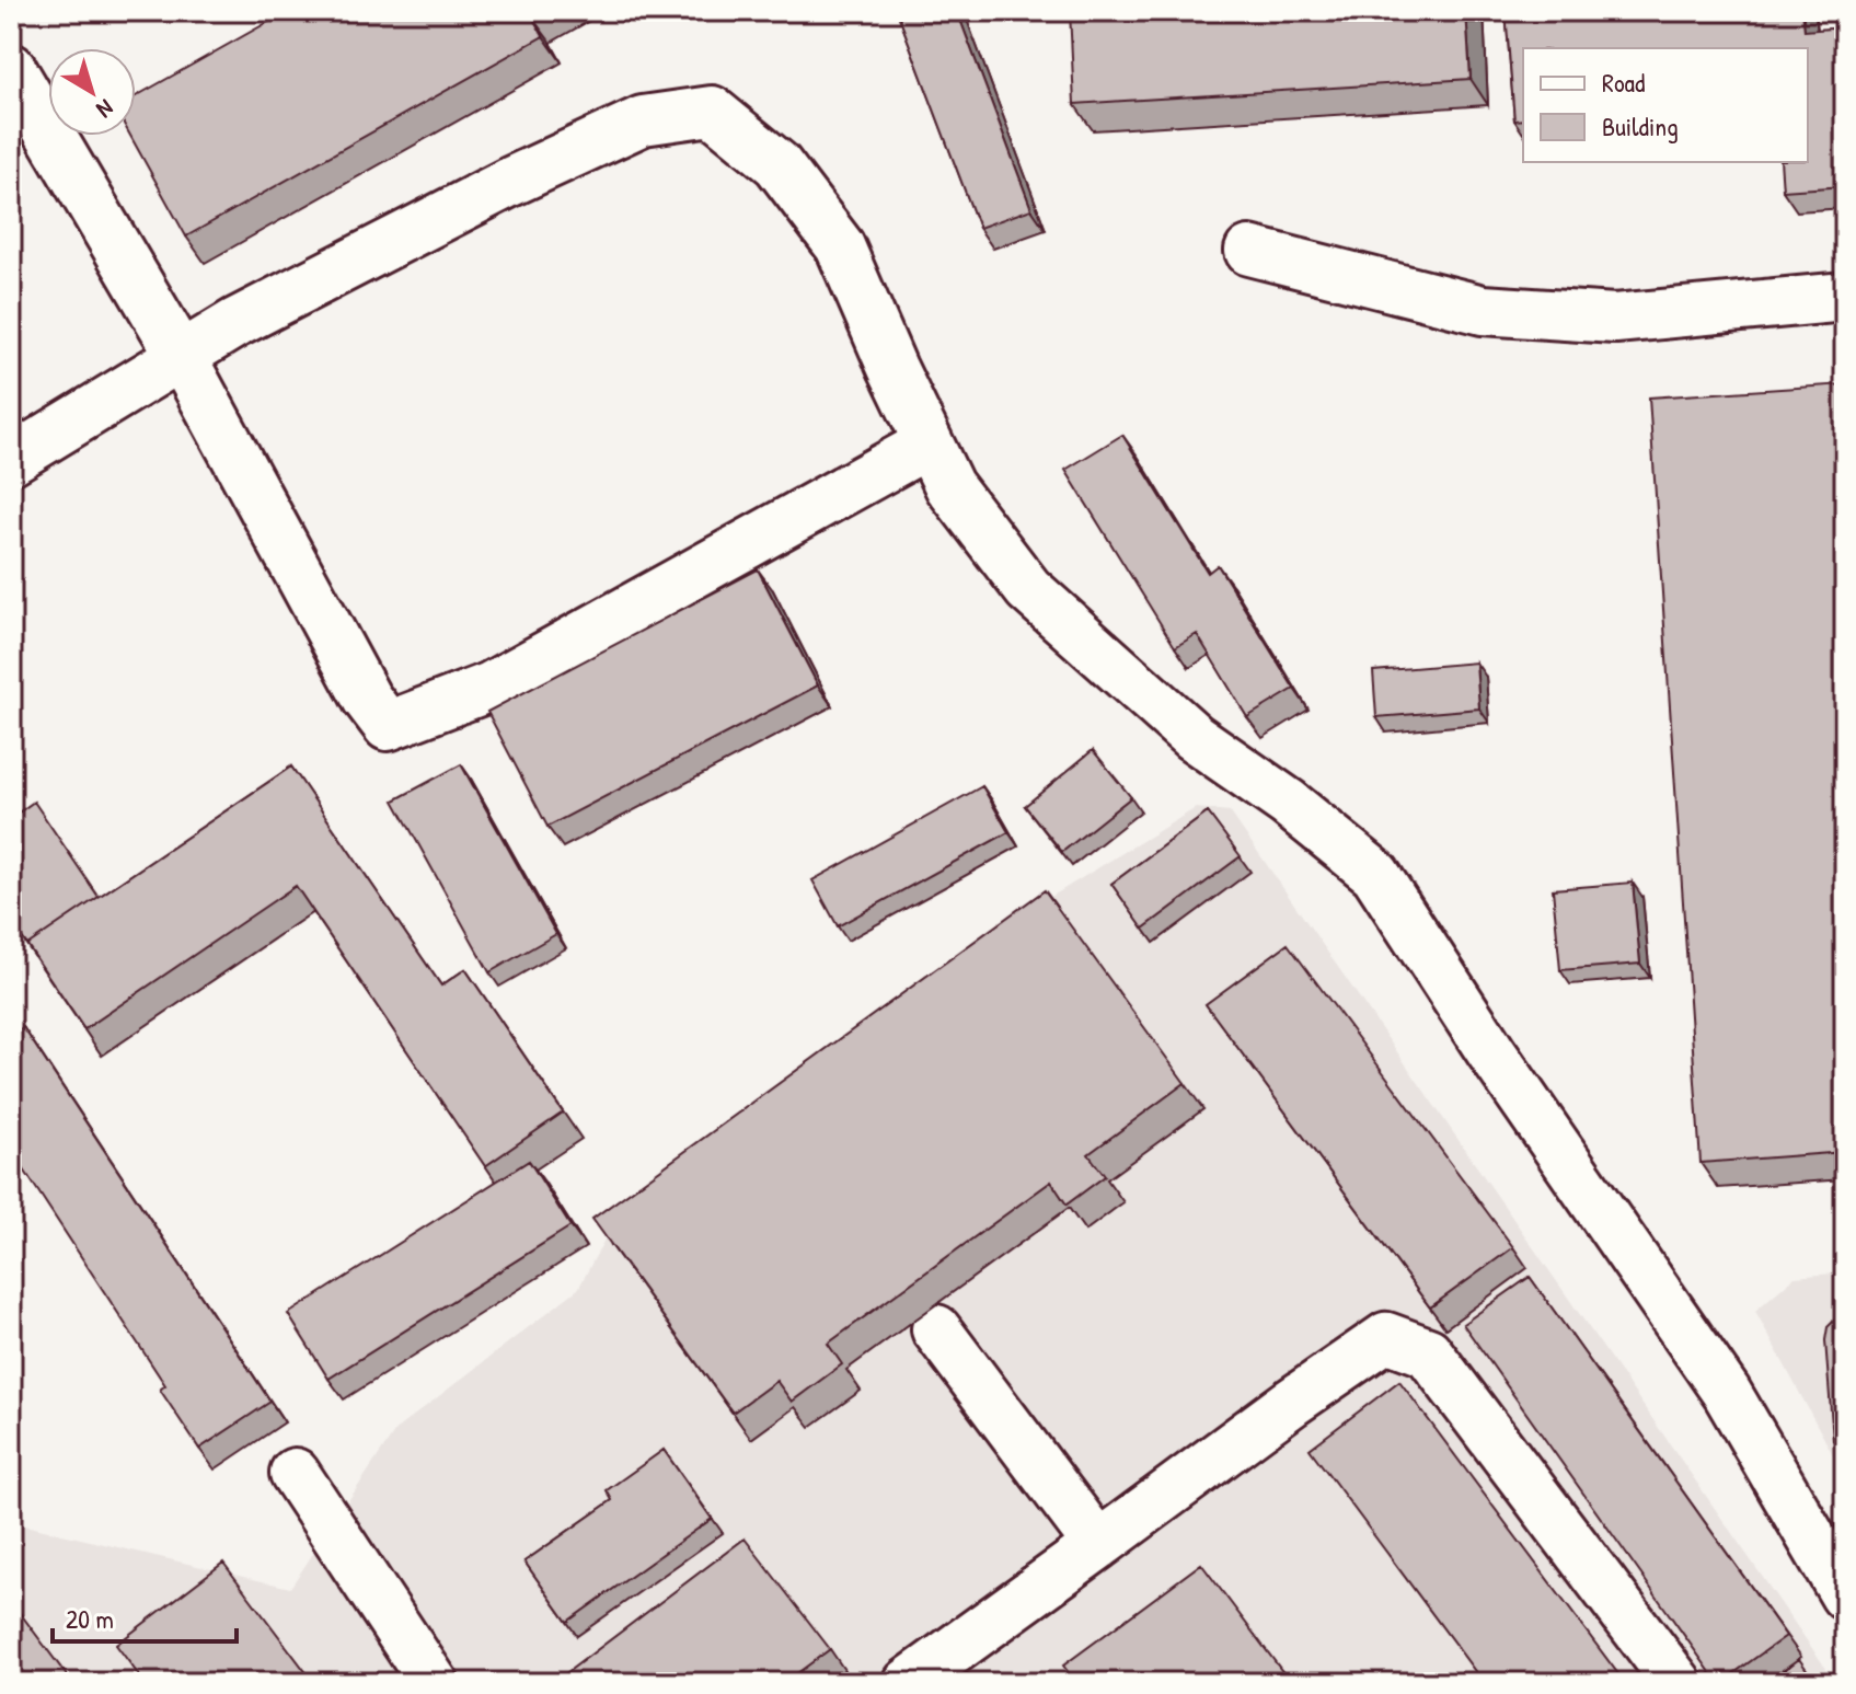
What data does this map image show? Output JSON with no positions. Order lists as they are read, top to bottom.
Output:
{
  "legend": ["Road", "Building"],
  "scale_bar": "20 m",
  "north": "bottom right"
}
